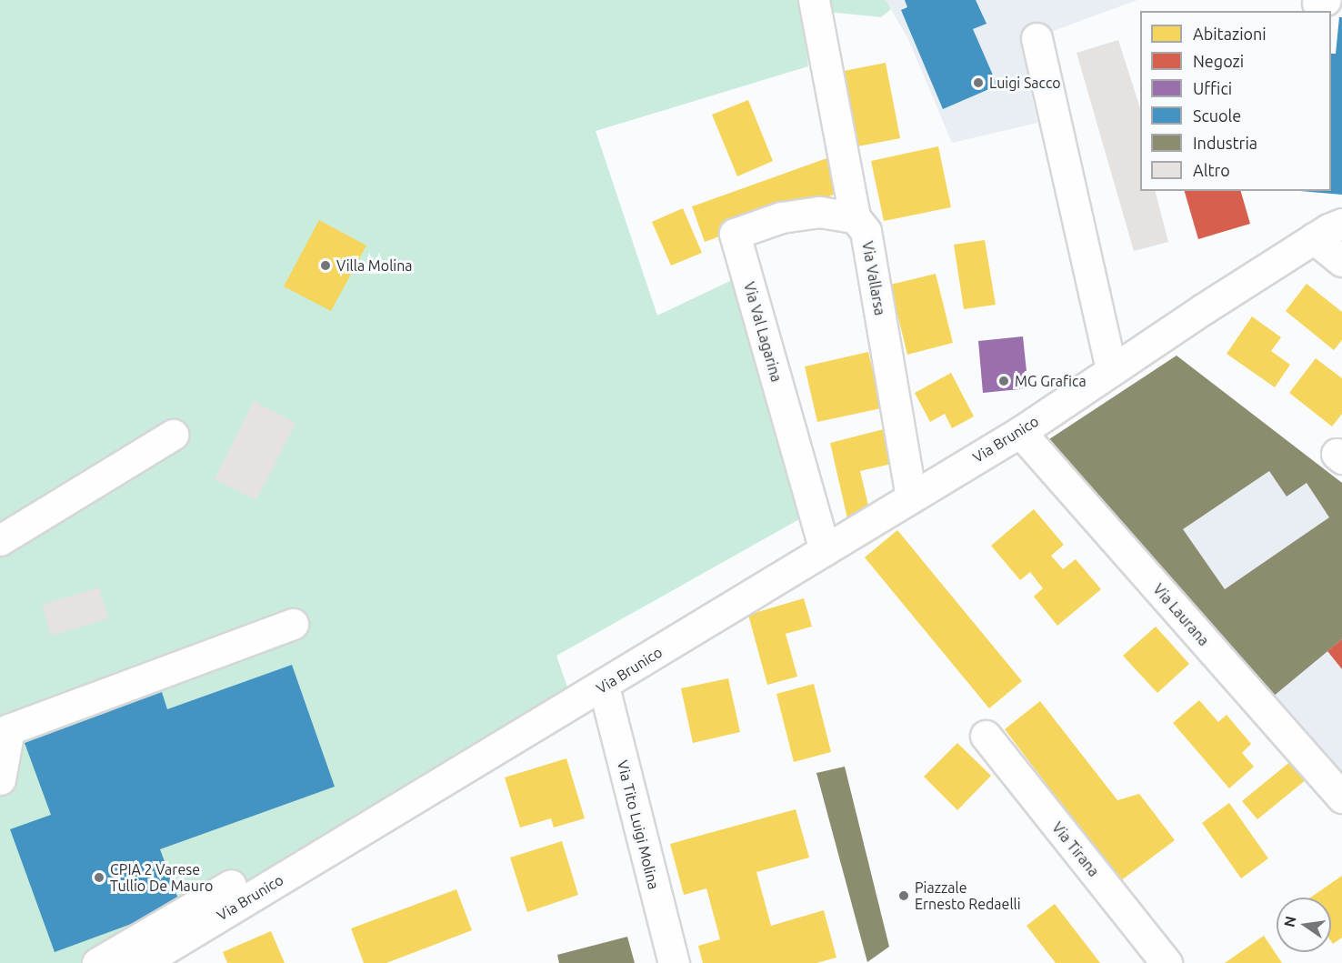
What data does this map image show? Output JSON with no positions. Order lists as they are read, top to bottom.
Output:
{
  "streets": {
    "street": [
      "Via Vallarsa",
      "Via Val Lagarina",
      "Via Brunico",
      "Via Laurana",
      "Via Tito Luigi Molina",
      "Via Tirana"
    ]
  },
  "crossings": [
    ["Via Vallarsa", "Via Val Lagarina"],
    ["Via Vallarsa", "Via Brunico"],
    ["Via Val Lagarina", "Via Brunico"],
    ["Via Brunico", "Via Laurana"],
    ["Via Brunico", "Via Tito Luigi Molina"]
  ],
  "places": [
    "Luigi Sacco",
    "Villa Molina",
    "MG Grafica",
    "CPIA 2 Varese Tullio De Mauro",
    "Piazzale Ernesto Redaelli"
  ],
  "legend": [
    "Abitazioni",
    "Negozi",
    "Uffici",
    "Scuole",
    "Industria",
    "Altro"
  ],
  "north": "left"
}
